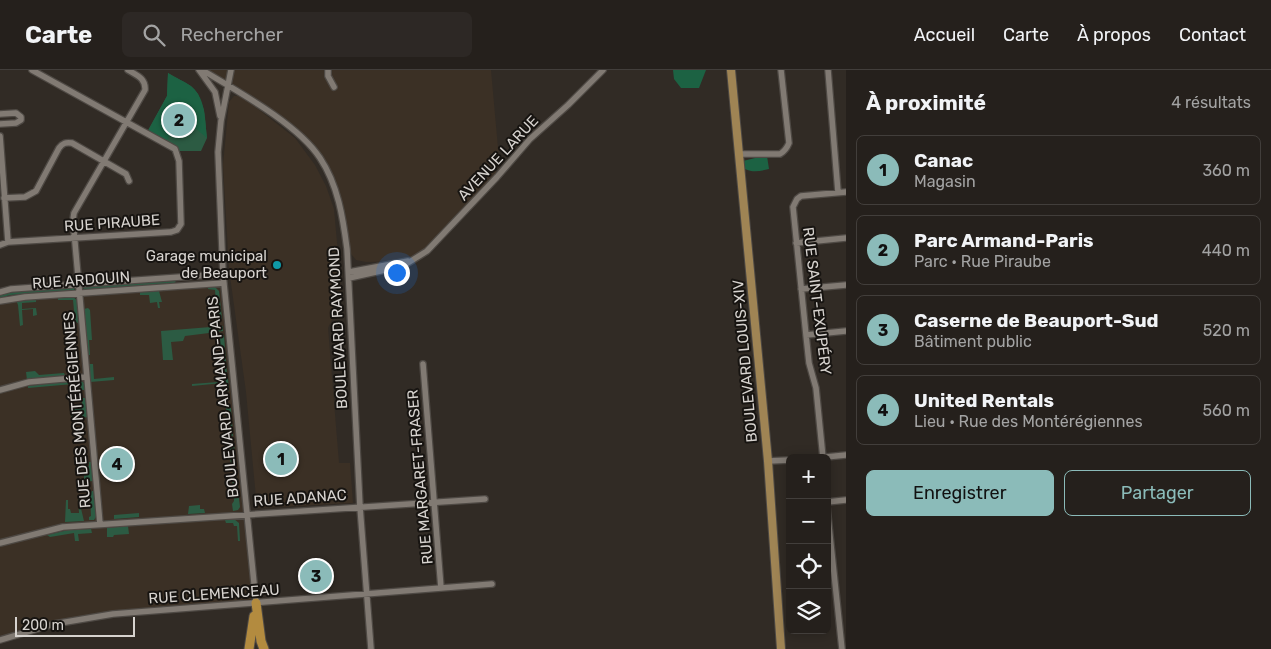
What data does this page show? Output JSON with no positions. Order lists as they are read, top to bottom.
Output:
{
  "streets": {
    "main road": ["BOULEVARD LOUIS-XIV"],
    "street": [
      "AVENUE LARUE",
      "RUE PIRAUBE",
      "RUE ARDOUIN",
      "RUE SAINT-EXUPÉRY",
      "BOULEVARD RAYMOND",
      "BOULEVARD ARMAND-PARIS",
      "RUE DES MONTÉRÉGIENNES",
      "RUE MARGARET-FRASER",
      "RUE ADANAC",
      "RUE CLEMENCEAU"
    ]
  },
  "crossings": [
    ["AVENUE LARUE", "BOULEVARD RAYMOND"],
    ["RUE PIRAUBE", "RUE DES MONTÉRÉGIENNES"],
    ["RUE ARDOUIN", "BOULEVARD ARMAND-PARIS"],
    ["RUE ARDOUIN", "RUE DES MONTÉRÉGIENNES"],
    ["BOULEVARD RAYMOND", "BOULEVARD ARMAND-PARIS"],
    ["BOULEVARD RAYMOND", "RUE ADANAC"],
    ["BOULEVARD RAYMOND", "RUE CLEMENCEAU"],
    ["BOULEVARD ARMAND-PARIS", "RUE ADANAC"],
    ["BOULEVARD ARMAND-PARIS", "RUE CLEMENCEAU"],
    ["RUE DES MONTÉRÉGIENNES", "RUE ADANAC"],
    ["RUE MARGARET-FRASER", "RUE ADANAC"],
    ["RUE MARGARET-FRASER", "RUE CLEMENCEAU"]
  ],
  "places": ["Garage municipal de Beauport"],
  "scale_bar": "200 m",
  "page": {
    "header": "Carte",
    "search": "Rechercher",
    "nav": [
      "Accueil",
      "Carte",
      "À propos",
      "Contact"
    ],
    "heading": ["À proximité", "4 résultats"],
    "pins": [
      "2",
      "1",
      "4",
      "3"
    ],
    "list": [
      {
        "mark": "1",
        "name": "Canac",
        "note": "Magasin",
        "value": "360 m"
      },
      {
        "mark": "2",
        "name": "Parc Armand-Paris",
        "note": "Parc · Rue Piraube",
        "value": "440 m"
      },
      {
        "mark": "3",
        "name": "Caserne de Beauport-Sud",
        "note": "Bâtiment public",
        "value": "520 m"
      },
      {
        "mark": "4",
        "name": "United Rentals",
        "note": "Lieu · Rue des Montérégiennes",
        "value": "560 m"
      }
    ],
    "map_buttons": ["+", "−"],
    "buttons": ["Enregistrer", "Partager"],
    "scale": "200 m"
  }
}
